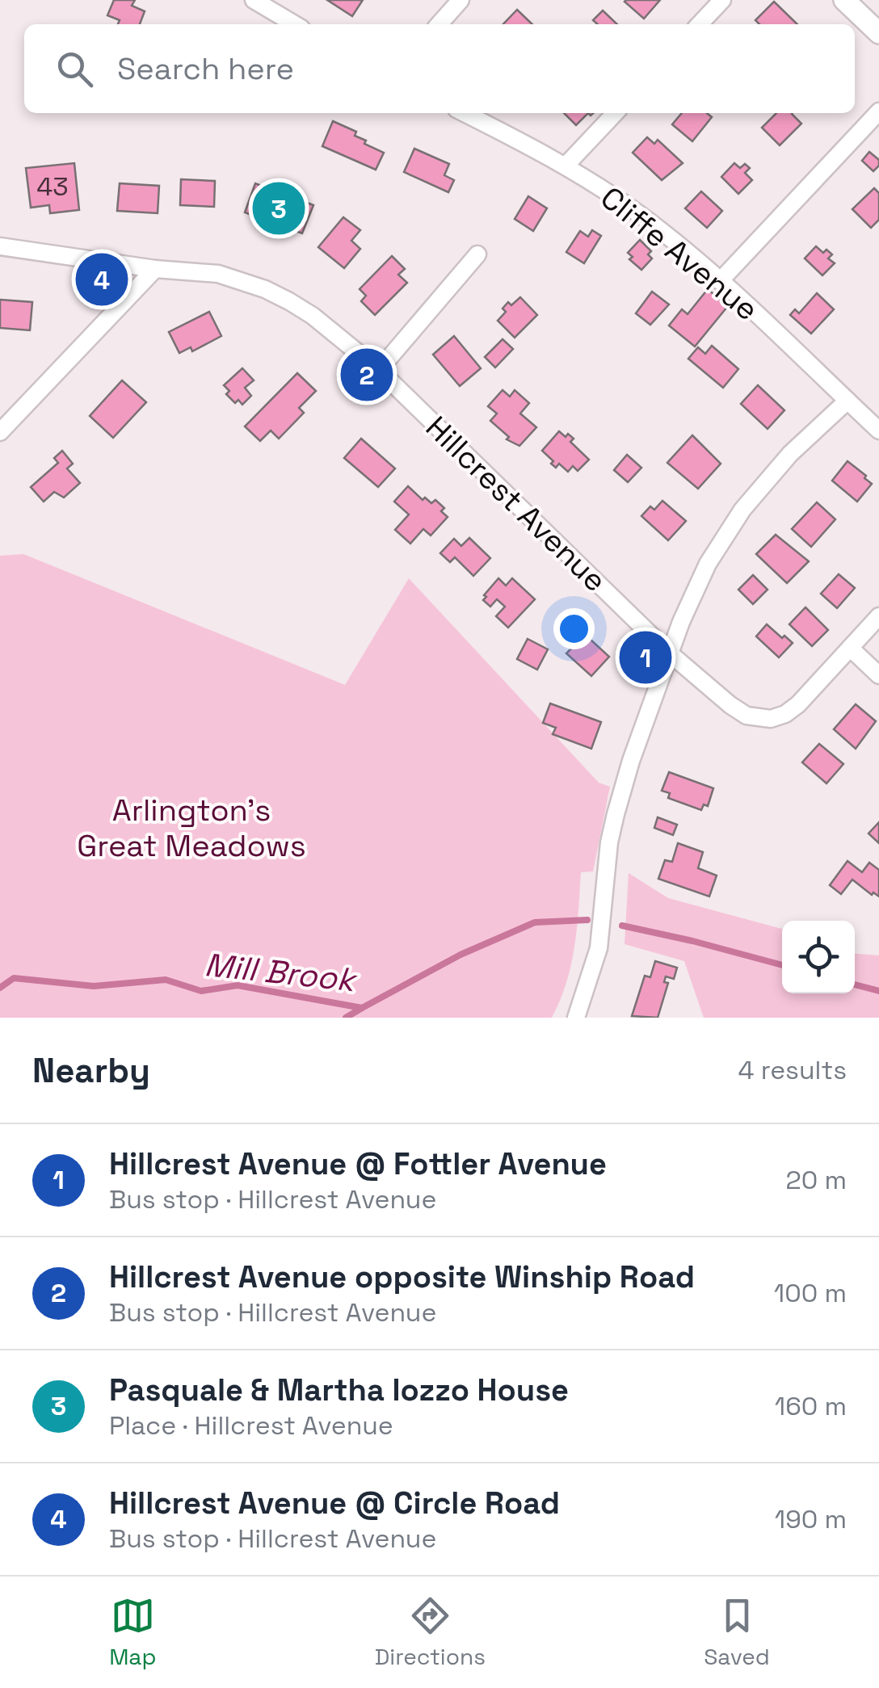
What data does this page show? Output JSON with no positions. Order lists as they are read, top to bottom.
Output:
{
  "streets": {
    "street": ["Cliffe Avenue", "Hillcrest Avenue"]
  },
  "water": ["Mill Brook"],
  "parks": ["Arlington's Great Meadows"],
  "house_numbers": ["43"],
  "page": {
    "search": "Search here",
    "pins": [
      "3",
      "4",
      "2",
      "1"
    ],
    "heading": ["Nearby", "4 results"],
    "list": [
      {
        "mark": "1",
        "name": "Hillcrest Avenue @ Fottler Avenue",
        "note": "Bus stop · Hillcrest Avenue",
        "value": "20 m"
      },
      {
        "mark": "2",
        "name": "Hillcrest Avenue opposite Winship Road",
        "note": "Bus stop · Hillcrest Avenue",
        "value": "100 m"
      },
      {
        "mark": "3",
        "name": "Pasquale & Martha Iozzo House",
        "note": "Place · Hillcrest Avenue",
        "value": "160 m"
      },
      {
        "mark": "4",
        "name": "Hillcrest Avenue @ Circle Road",
        "note": "Bus stop · Hillcrest Avenue",
        "value": "190 m"
      }
    ],
    "nav": ["Map", "Directions", "Saved"]
  }
}
